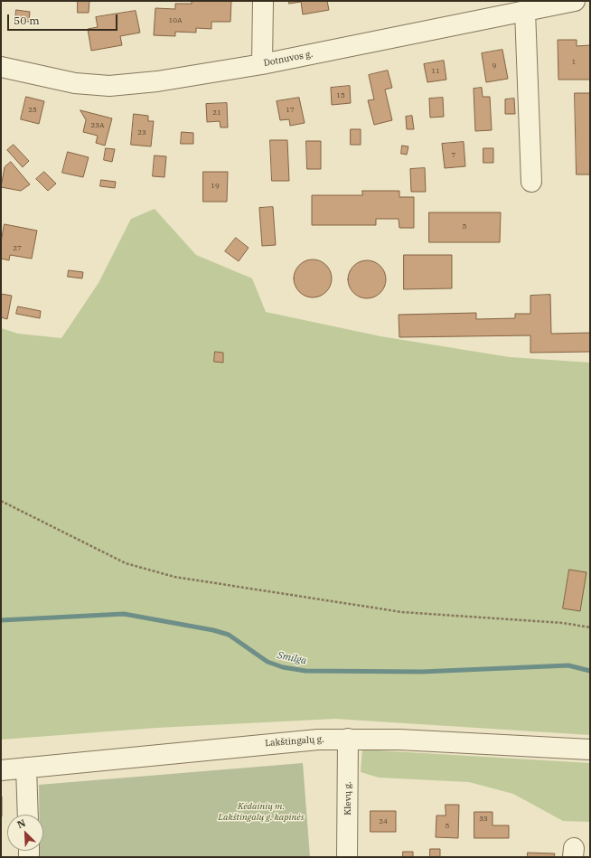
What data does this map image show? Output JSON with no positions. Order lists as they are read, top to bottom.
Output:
{
  "streets": {
    "street": ["Dotnuvos g.", "Lakštingalų g.", "Klevų g."]
  },
  "crossings": [
    ["Lakštingalų g.", "Klevų g."]
  ],
  "water": ["Smilga"],
  "parks": ["Kėdainių m. Lakštingalų g. kapinės"],
  "house_numbers": [
    "10A",
    "1",
    "9",
    "11",
    "15",
    "25",
    "17",
    "21",
    "23A",
    "23",
    "7",
    "19",
    "5",
    "27",
    "33",
    "24",
    "5"
  ],
  "scale_bar": "50 m",
  "north": "top left"
}
